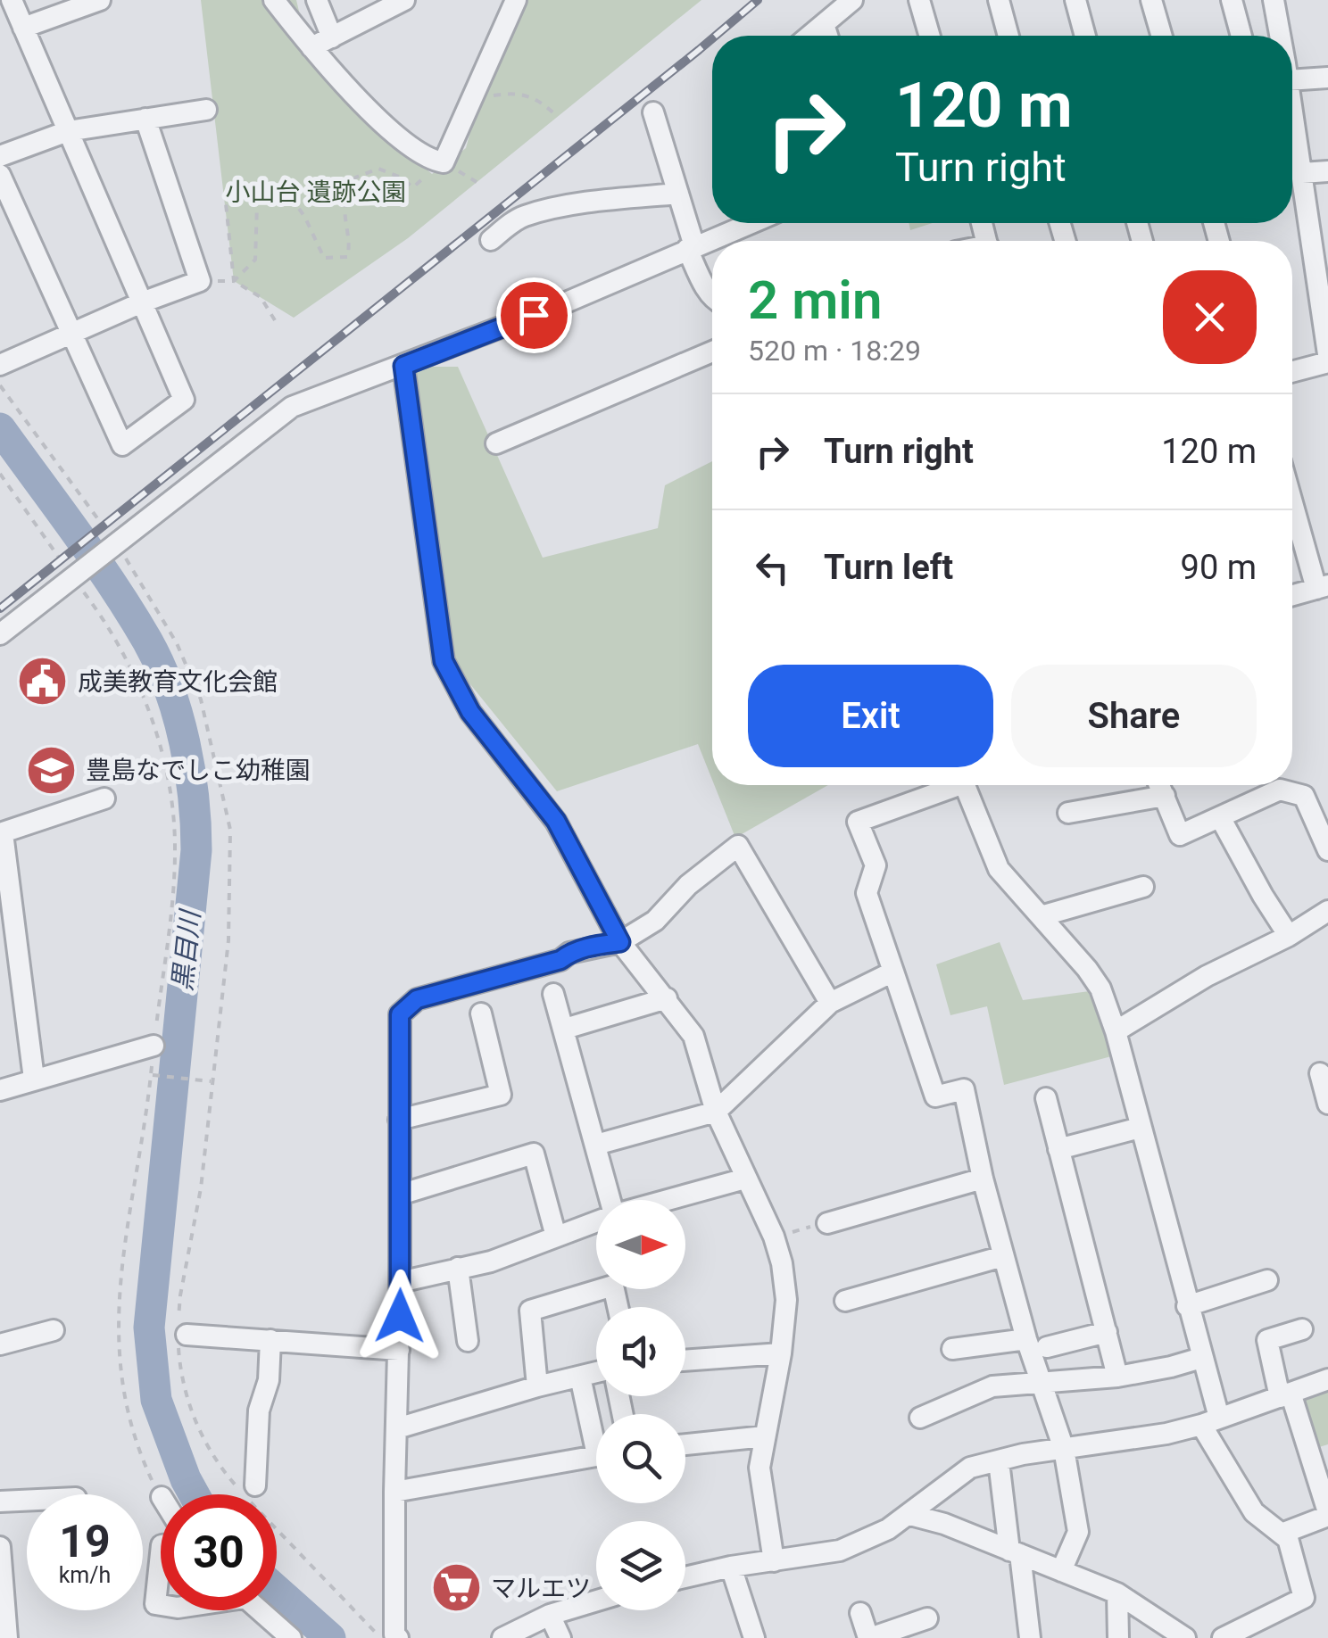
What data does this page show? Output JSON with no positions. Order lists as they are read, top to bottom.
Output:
{
  "water": ["黒目川"],
  "parks": ["小山台 遺跡公園"],
  "places": {
    "public building": ["成美教育文化会館"],
    "school or university": ["豊島なでしこ幼稚園"],
    "supermarket": ["マルエツ"]
  },
  "north": "right",
  "page": {
    "turn": ["120 m", "Turn right"],
    "heading": ["2 min", "520 m · 18:29"],
    "list": [
      {
        "name": "Turn right",
        "value": "120 m"
      },
      {
        "name": "Turn left",
        "value": "90 m"
      }
    ],
    "buttons": ["Exit", "Share"],
    "speed": "19 km/h",
    "limit": "30"
  }
}
